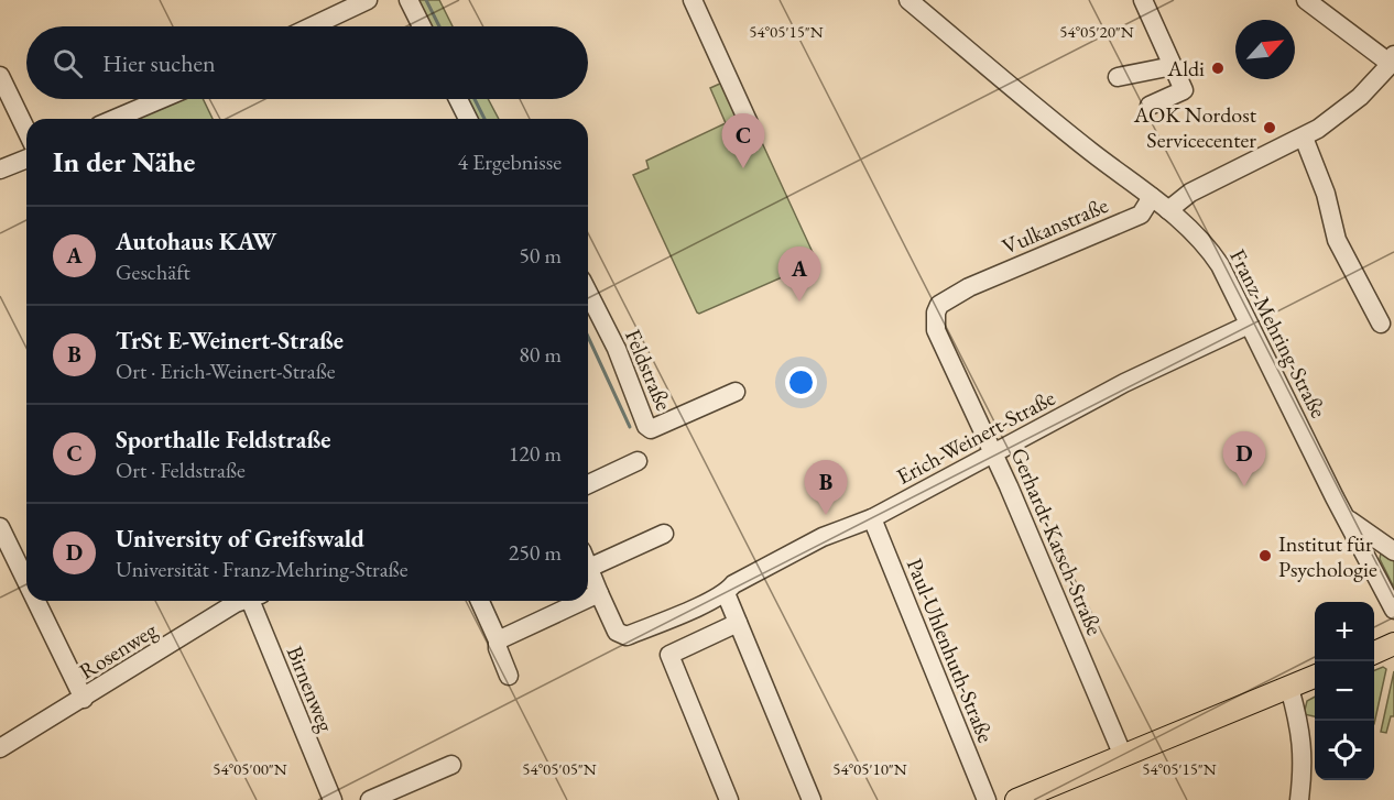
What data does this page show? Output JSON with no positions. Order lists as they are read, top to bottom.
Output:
{
  "streets": {
    "street": [
      "Vulkanstraße",
      "Franz-Mehring-Straße",
      "Feldstraße",
      "Erich-Weinert-Straße",
      "Gerhardt-Katsch-Straße",
      "Rosenweg",
      "Paul-Uhlenhuth-Straße",
      "Birnenweg"
    ]
  },
  "crossings": [
    ["Vulkanstraße", "Franz-Mehring-Straße"],
    ["Vulkanstraße", "Gerhardt-Katsch-Straße"],
    ["Franz-Mehring-Straße", "Erich-Weinert-Straße"],
    ["Erich-Weinert-Straße", "Gerhardt-Katsch-Straße"],
    ["Erich-Weinert-Straße", "Paul-Uhlenhuth-Straße"]
  ],
  "places": ["Aldi", "AOK Nordost Servicecenter", "Institut für Psychologie"],
  "north": "top right",
  "page": {
    "search": "Hier suchen",
    "pins": [
      "C",
      "A",
      "D",
      "B"
    ],
    "heading": ["In der Nähe", "4 Ergebnisse"],
    "list": [
      {
        "mark": "A",
        "name": "Autohaus KAW",
        "note": "Geschäft",
        "value": "50 m"
      },
      {
        "mark": "B",
        "name": "TrSt E-Weinert-Straße",
        "note": "Ort · Erich-Weinert-Straße",
        "value": "80 m"
      },
      {
        "mark": "C",
        "name": "Sporthalle Feldstraße",
        "note": "Ort · Feldstraße",
        "value": "120 m"
      },
      {
        "mark": "D",
        "name": "University of Greifswald",
        "note": "Universität · Franz-Mehring-Straße",
        "value": "250 m"
      }
    ],
    "map_buttons": ["+", "−"]
  },
  "coordinates": [
    "54°05'15\"N",
    "54°05'20\"N",
    "54°05'00\"N",
    "54°05'05\"N",
    "54°05'10\"N"
  ]
}
